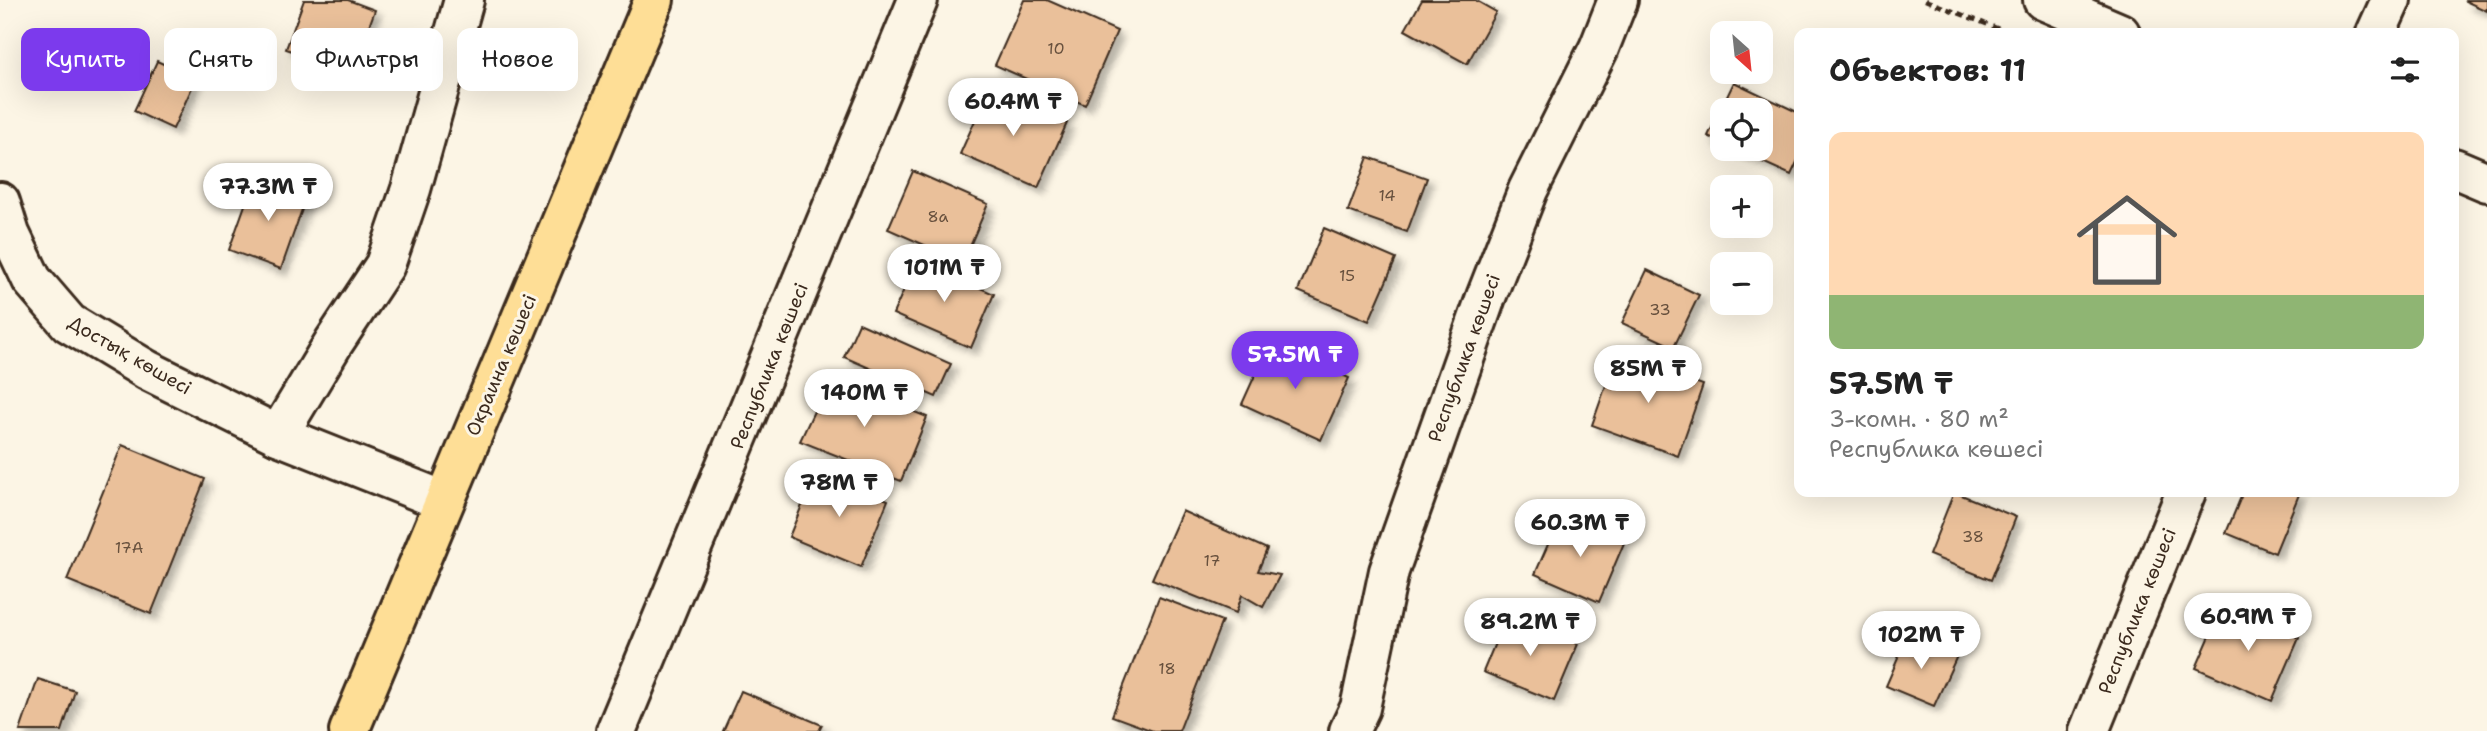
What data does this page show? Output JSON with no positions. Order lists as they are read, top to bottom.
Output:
{
  "streets": {
    "main road": ["Окраина көшесі"],
    "street": ["Достық көшесі", "Республика көшесі"]
  },
  "crossings": [
    ["Достық көшесі", "Окраина көшесі"]
  ],
  "house_numbers": [
    "10",
    "14",
    "8а",
    "15",
    "33",
    "38",
    "17А",
    "17",
    "18"
  ],
  "north": "bottom right",
  "page": {
    "map_buttons": ["+", "−"],
    "chip": [
      "Купить",
      "Снять",
      "Фильтры",
      "Новое"
    ],
    "heading": "Объектов: 11",
    "price": [
      "60.4M ₸",
      "77.3M ₸",
      "101M ₸",
      "57.5M ₸",
      "85M ₸",
      "140M ₸",
      "78M ₸",
      "60.3M ₸",
      "60.9M ₸",
      "89.2M ₸",
      "102M ₸"
    ],
    "list": [
      {
        "name": "57.5M ₸",
        "note": "3-комн. · 80 m² · Республика көшесі"
      }
    ]
  }
}
